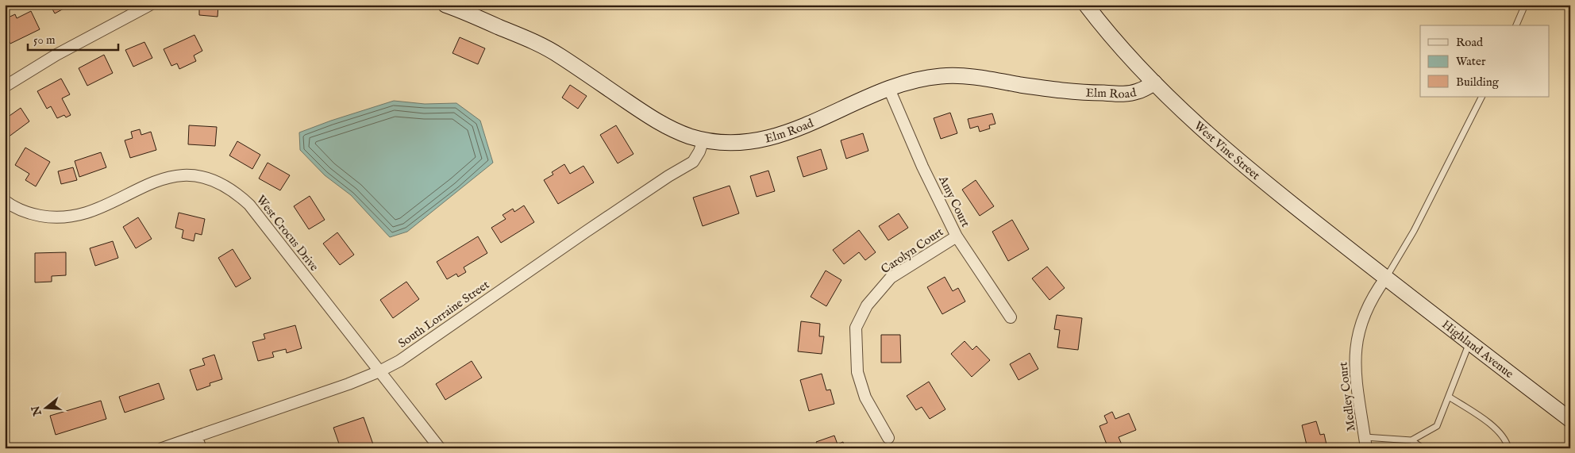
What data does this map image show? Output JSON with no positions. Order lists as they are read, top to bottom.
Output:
{
  "streets": {
    "street": [
      "Elm Road",
      "West Vine Street",
      "Amy Court",
      "West Crocus Drive",
      "Carolyn Court",
      "South Lorraine Street",
      "Highland Avenue",
      "Medley Court"
    ]
  },
  "crossings": [
    ["Elm Road", "West Vine Street"],
    ["Elm Road", "Amy Court"],
    ["Elm Road", "South Lorraine Street"],
    ["West Vine Street", "Highland Avenue"],
    ["West Vine Street", "Medley Court"],
    ["Amy Court", "Carolyn Court"],
    ["West Crocus Drive", "South Lorraine Street"],
    ["Highland Avenue", "Medley Court"]
  ],
  "legend": ["Road", "Water", "Building"],
  "scale_bar": "50 m",
  "north": "left"
}
